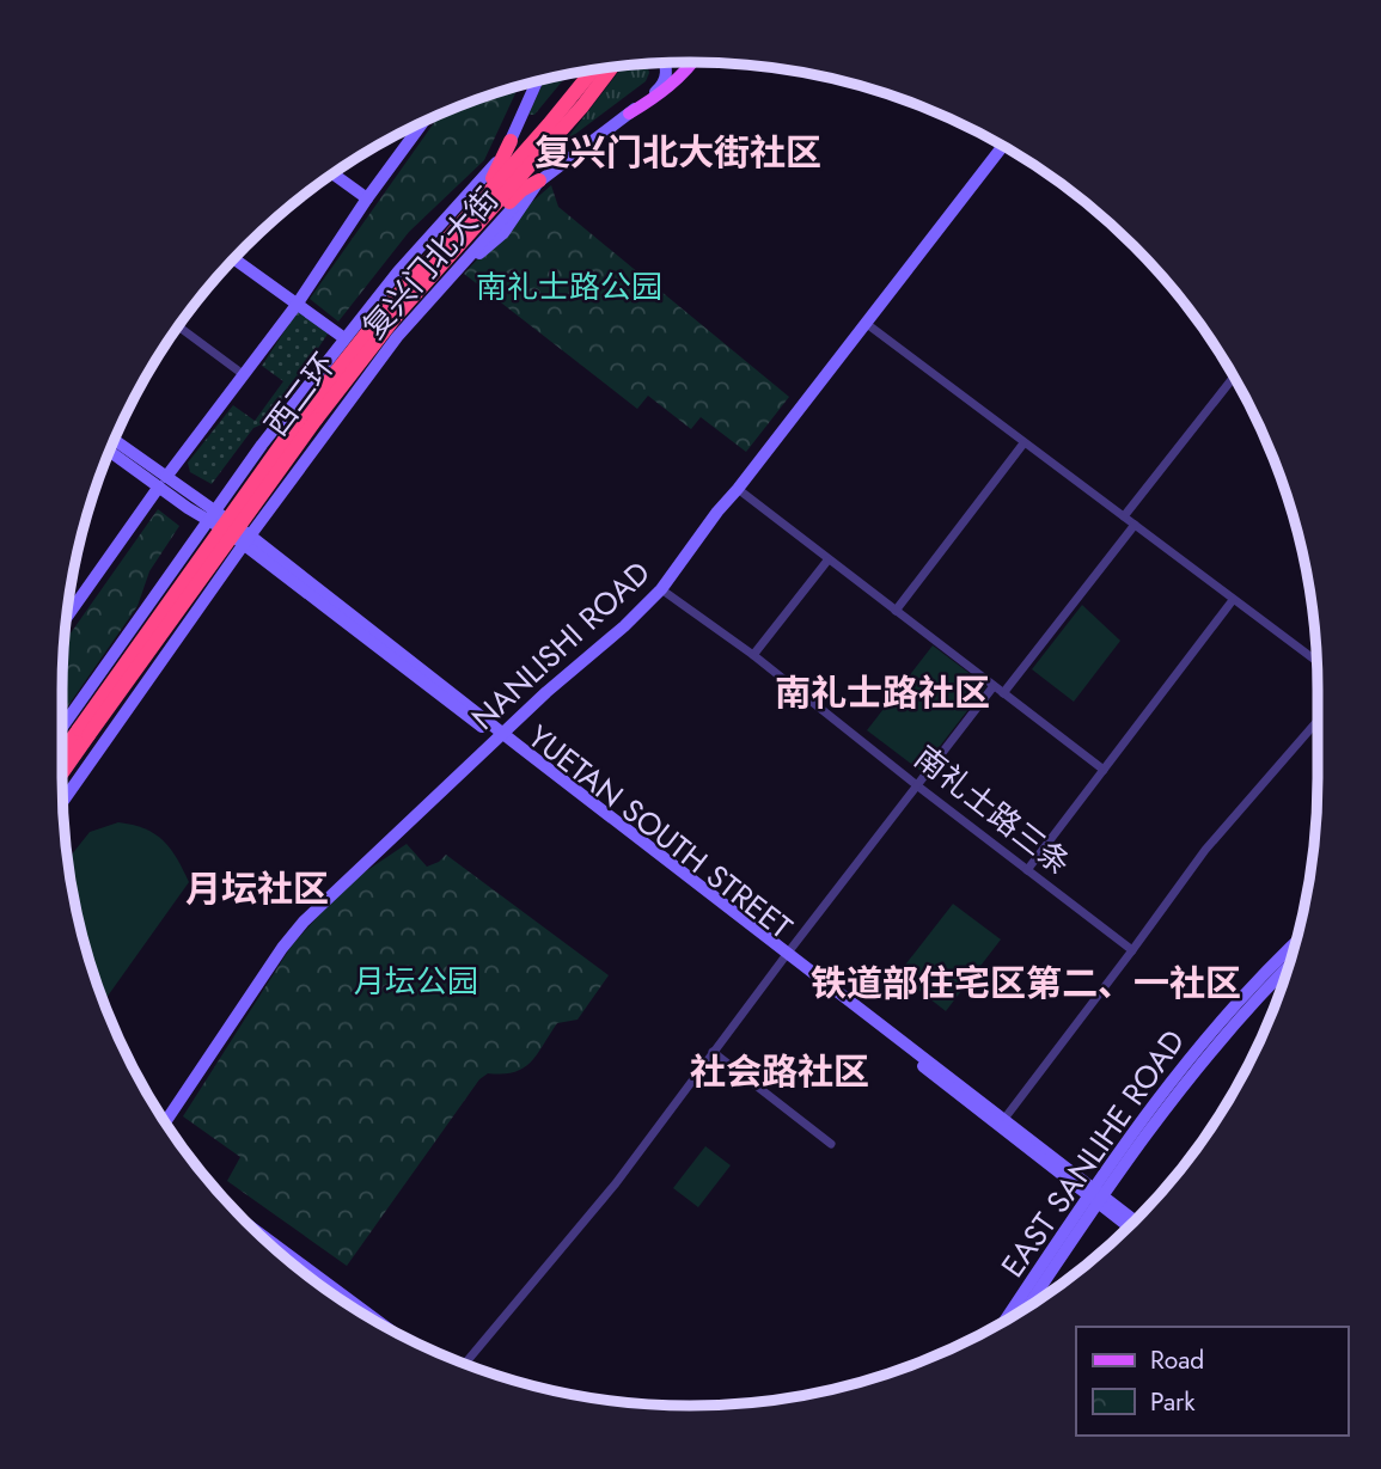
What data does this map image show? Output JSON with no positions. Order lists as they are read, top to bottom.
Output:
{
  "streets": {
    "highway": ["西二环"],
    "street": [
      "复兴门北大街",
      "NANLISHI ROAD",
      "南礼士路三条",
      "YUETAN SOUTH STREET",
      "EAST SANLIHE ROAD"
    ]
  },
  "crossings": [
    ["复兴门北大街", "YUETAN SOUTH STREET"],
    ["NANLISHI ROAD", "南礼士路三条"],
    ["NANLISHI ROAD", "YUETAN SOUTH STREET"],
    ["YUETAN SOUTH STREET", "EAST SANLIHE ROAD"]
  ],
  "districts": [
    "复兴门北大街社区",
    "南礼士路社区",
    "月坛社区",
    "铁道部住宅区第二、一社区",
    "社会路社区"
  ],
  "parks": ["南礼士路公园", "月坛公园"],
  "legend": ["Road", "Park"]
}
